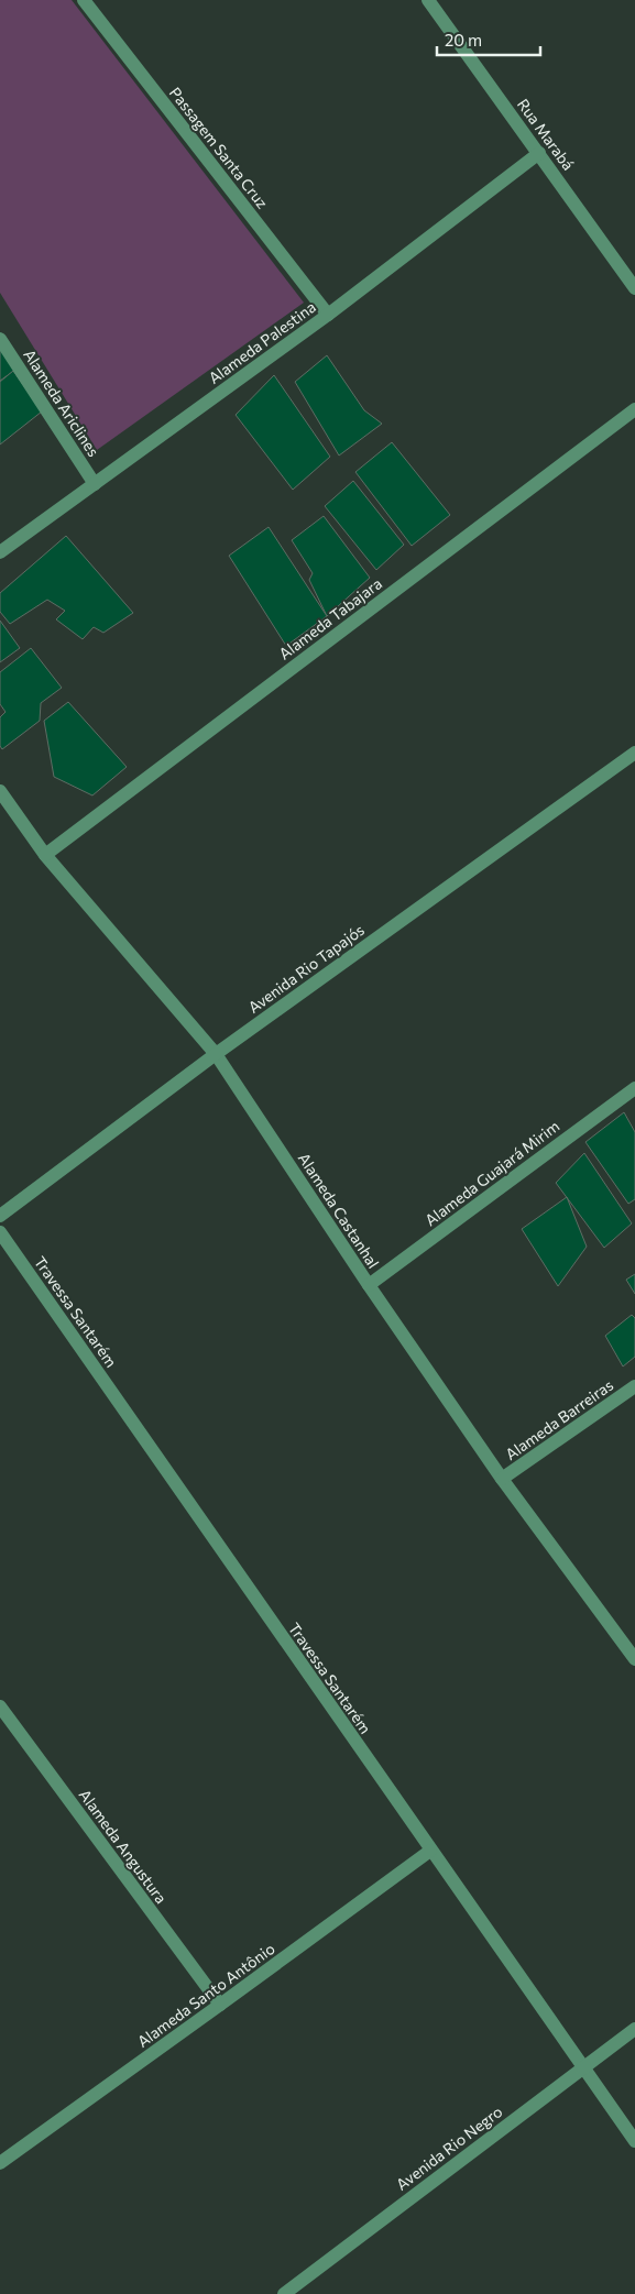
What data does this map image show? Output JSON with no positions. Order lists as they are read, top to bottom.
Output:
{
  "streets": {
    "street": [
      "Rua Marabá",
      "Passagem Santa Cruz",
      "Alameda Palestina",
      "Alameda Ariclines",
      "Alameda Tabajara",
      "Avenida Rio Tapajós",
      "Alameda Guajará Mirim",
      "Alameda Castanhal",
      "Travessa Santarém",
      "Alameda Barreiras",
      "Alameda Angustura",
      "Alameda Santo Antônio",
      "Avenida Rio Negro"
    ]
  },
  "crossings": [
    ["Rua Marabá", "Alameda Palestina"],
    ["Passagem Santa Cruz", "Alameda Palestina"],
    ["Alameda Palestina", "Alameda Ariclines"],
    ["Alameda Tabajara", "Alameda Castanhal"],
    ["Avenida Rio Tapajós", "Alameda Castanhal"],
    ["Alameda Guajará Mirim", "Alameda Castanhal"],
    ["Alameda Castanhal", "Alameda Barreiras"],
    ["Travessa Santarém", "Alameda Santo Antônio"],
    ["Travessa Santarém", "Avenida Rio Negro"],
    ["Alameda Angustura", "Alameda Santo Antônio"]
  ],
  "scale_bar": "20 m"
}
